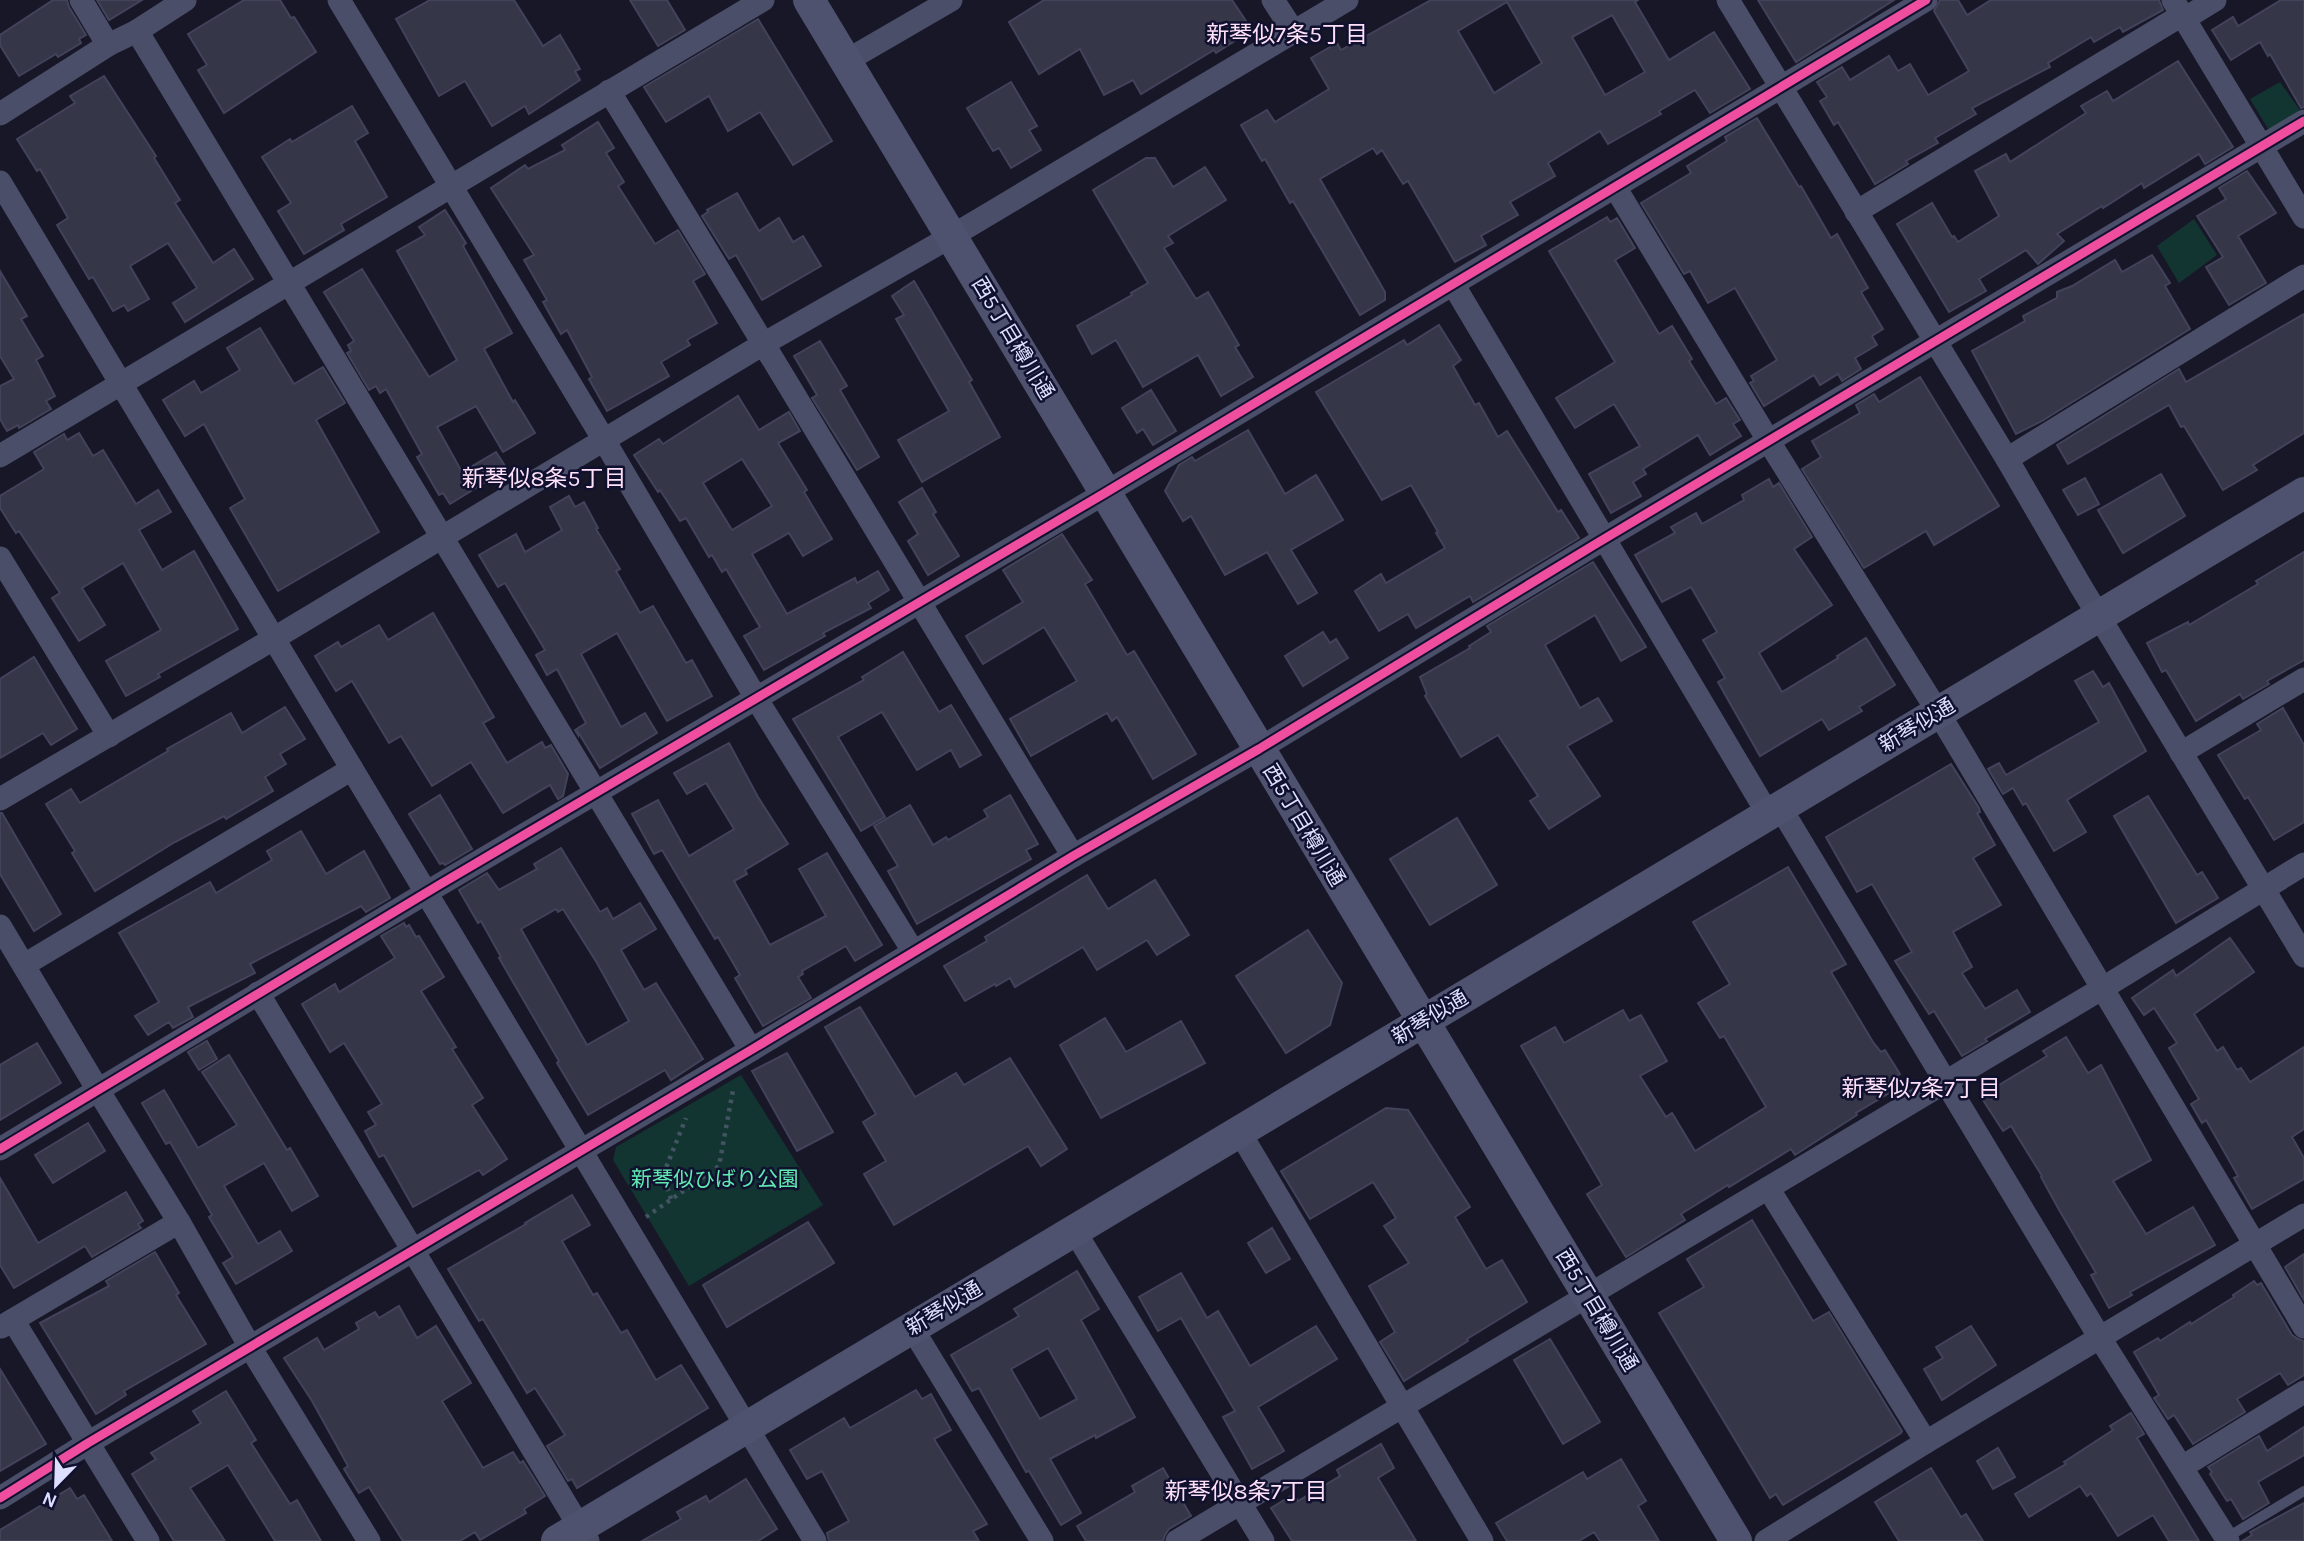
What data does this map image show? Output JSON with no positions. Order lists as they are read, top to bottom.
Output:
{
  "streets": {
    "street": ["西5丁目樽川通", "新琴似通"]
  },
  "crossings": [
    ["西5丁目樽川通", "新琴似通"]
  ],
  "districts": [
    "新琴似7条5丁目",
    "新琴似8条5丁目",
    "新琴似7条7丁目",
    "新琴似8条7丁目"
  ],
  "parks": ["新琴似ひばり公園"],
  "north": "bottom left"
}
